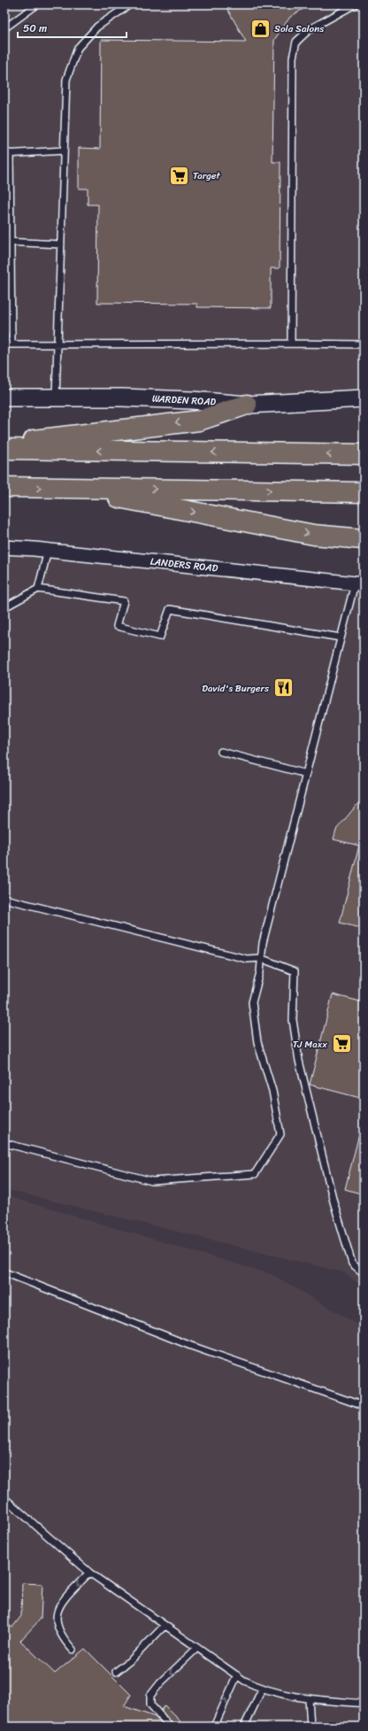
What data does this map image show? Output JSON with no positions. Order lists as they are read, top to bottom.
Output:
{
  "streets": {
    "street": ["WARDEN ROAD", "LANDERS ROAD"]
  },
  "places": {
    "shop": ["Sola Salons"],
    "supermarket": ["Target", "TJ Maxx"],
    "restaurant": ["David's Burgers"]
  },
  "scale_bar": "50 m"
}
